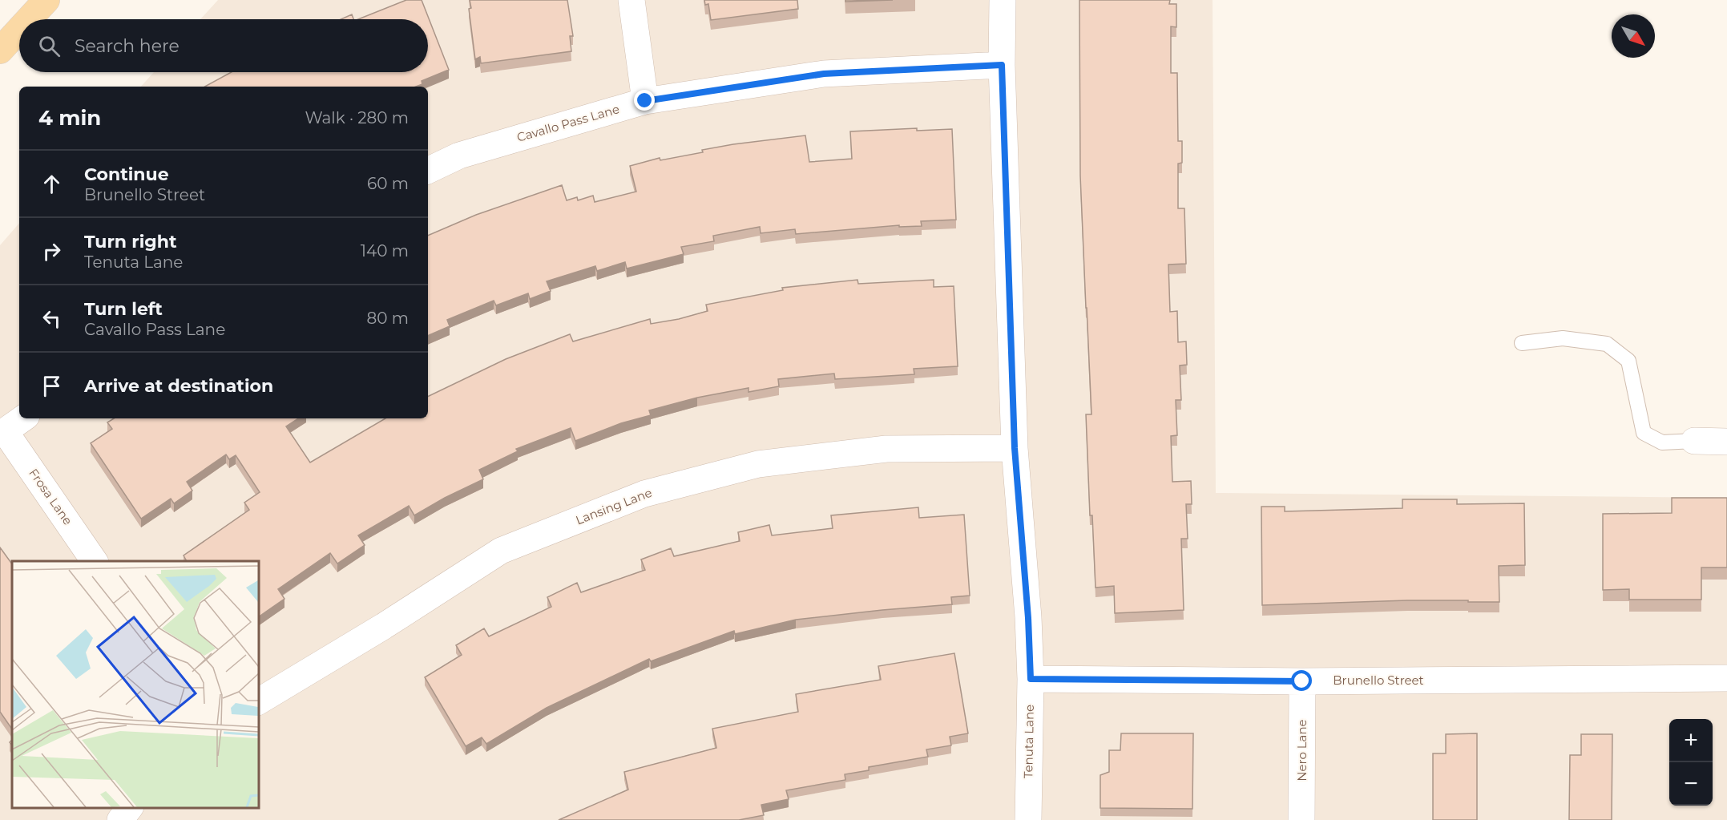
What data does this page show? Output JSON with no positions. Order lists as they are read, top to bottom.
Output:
{
  "streets": {
    "street": [
      "Cavallo Pass Lane",
      "Frosa Lane",
      "Lansing Lane",
      "Brunello Street",
      "Tenuta Lane",
      "Nero Lane"
    ]
  },
  "crossings": [
    ["Cavallo Pass Lane", "Tenuta Lane"],
    ["Lansing Lane", "Tenuta Lane"],
    ["Brunello Street", "Tenuta Lane"],
    ["Brunello Street", "Nero Lane"]
  ],
  "north": "bottom right",
  "page": {
    "search": "Search here",
    "heading": ["4 min", "Walk · 280 m"],
    "list": [
      ["Continue", "Brunello Street", "60 m"],
      ["Turn right", "Tenuta Lane", "140 m"],
      ["Turn left", "Cavallo Pass Lane", "80 m"],
      "Arrive at destination"
    ],
    "map_buttons": ["+", "−"]
  }
}
